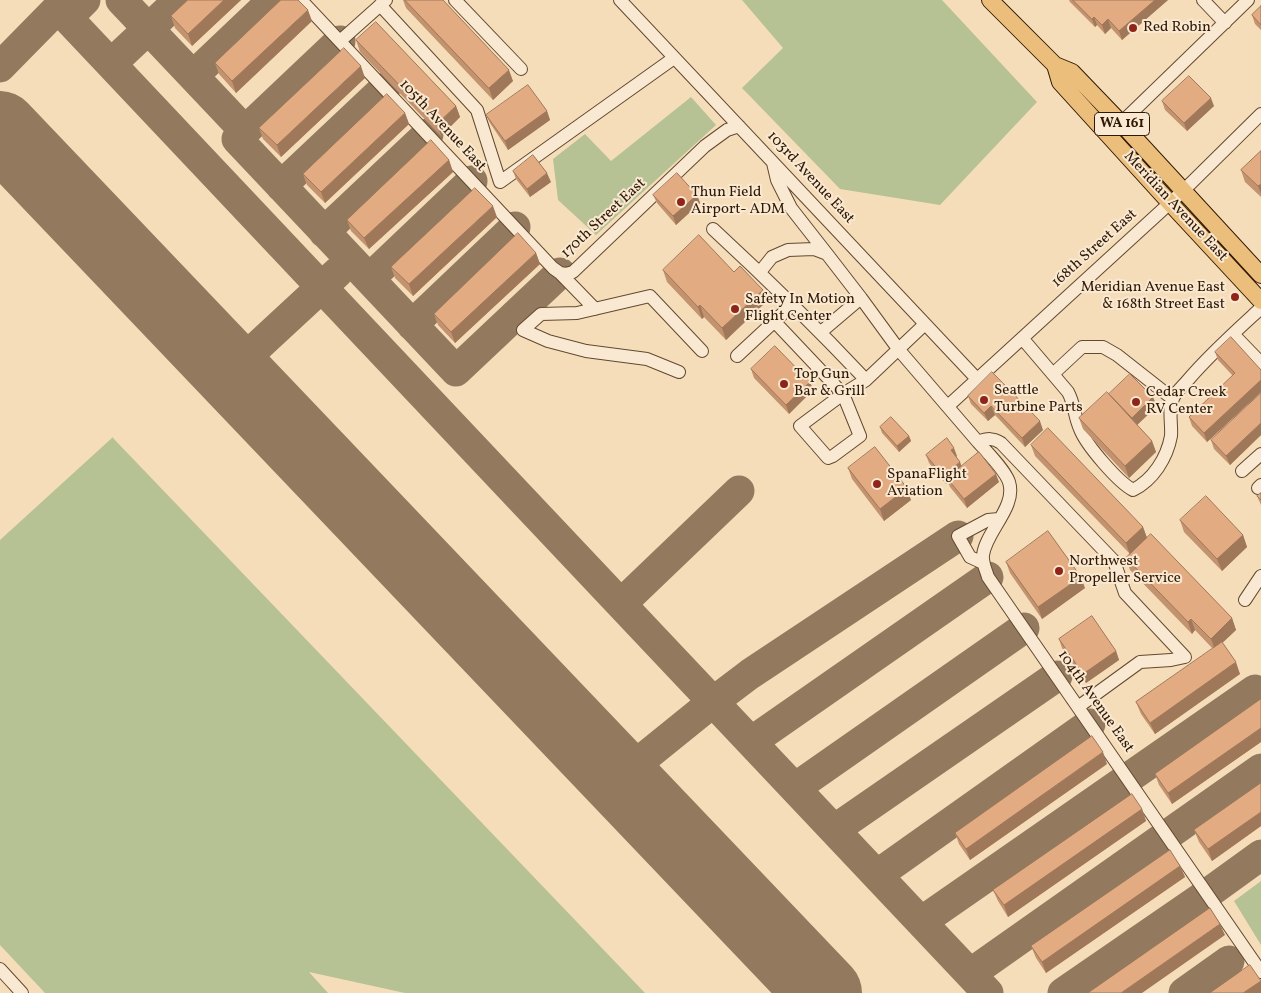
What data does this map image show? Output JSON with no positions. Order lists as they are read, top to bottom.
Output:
{
  "streets": {
    "main road": ["WA 161", "Meridian Avenue East"],
    "street": [
      "105th Avenue East",
      "103rd Avenue East",
      "170th Street East",
      "168th Street East",
      "104th Avenue East"
    ]
  },
  "crossings": [
    ["105th Avenue East", "170th Street East"],
    ["103rd Avenue East", "170th Street East"],
    ["103rd Avenue East", "168th Street East"],
    ["Meridian Avenue East", "168th Street East"]
  ],
  "places": [
    "Red Robin",
    "Thun Field Airport- ADM",
    "Meridian Avenue East & 168th Street East",
    "Safety In Motion Flight Center",
    "Top Gun Bar & Grill",
    "Seattle Turbine Parts",
    "Cedar Creek RV Center",
    "SpanaFlight Aviation",
    "Northwest Propeller Service"
  ]
}
